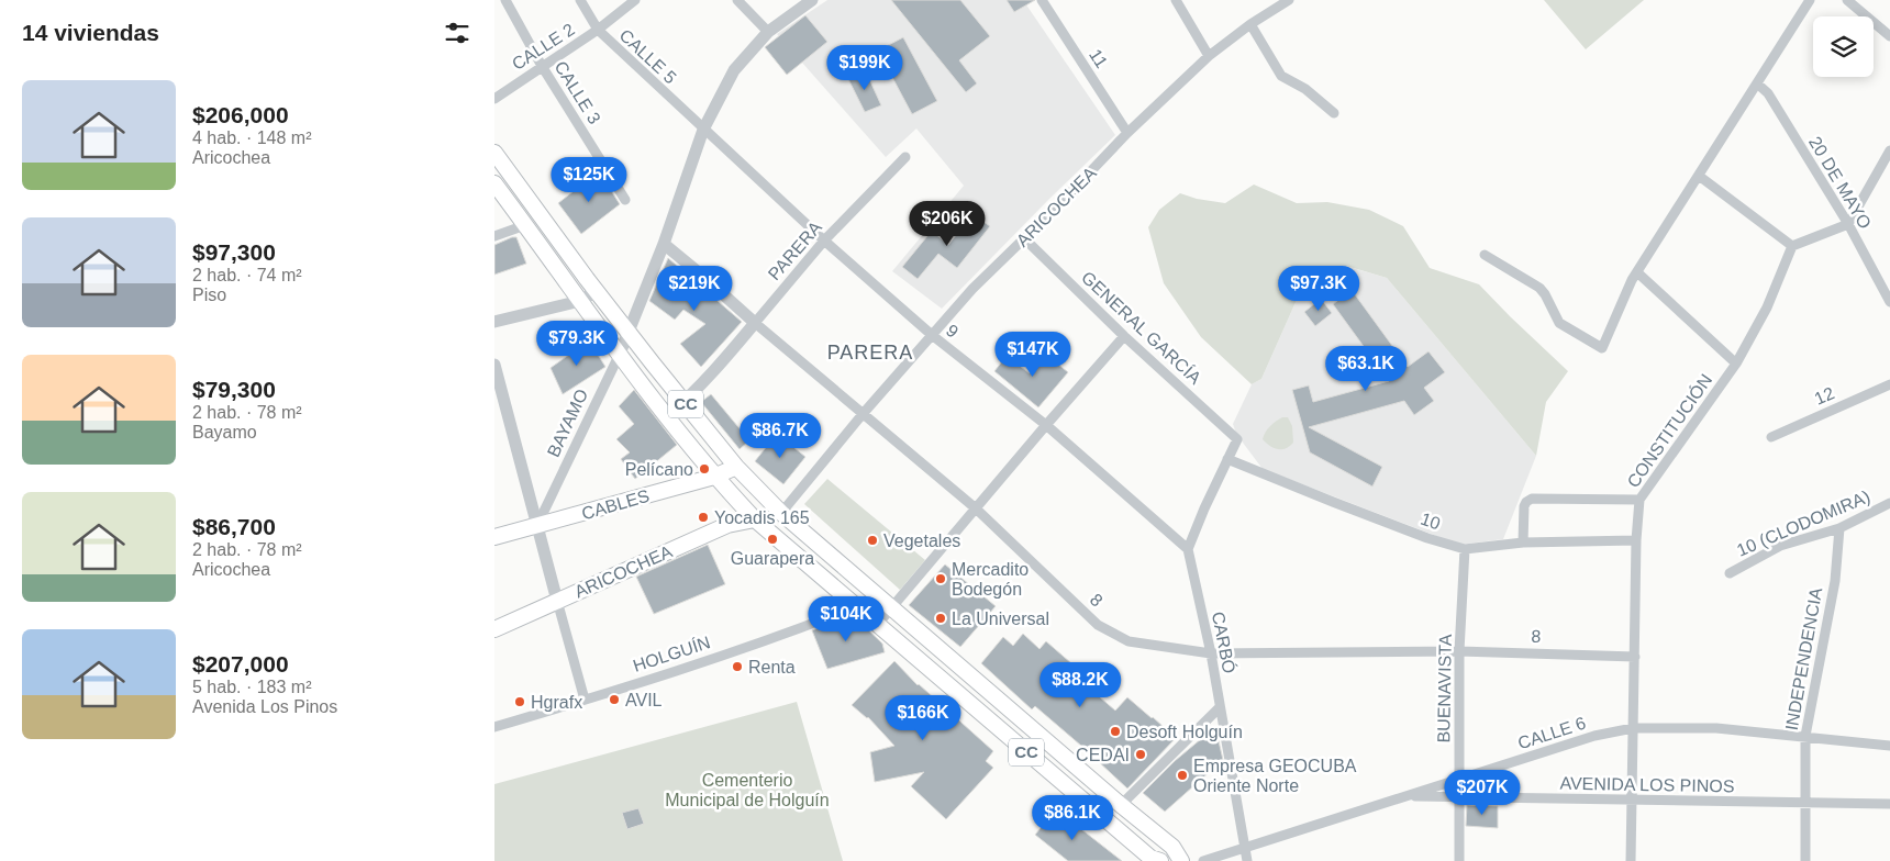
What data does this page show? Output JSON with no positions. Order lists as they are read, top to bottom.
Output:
{
  "streets": {
    "main road": ["ARICOCHEA", "CC", "CABLES"],
    "street": [
      "CALLE 2",
      "CALLE 5",
      "11",
      "CALLE 3",
      "20 DE MAYO",
      "PARERA",
      "GENERAL GARCÍA",
      "9",
      "12",
      "BAYAMO",
      "CONSTITUCIÓN",
      "10",
      "10 (CLODOMIRA)",
      "8",
      "CARBÓ",
      "HOLGUÍN",
      "INDEPENDENCIA",
      "BUENAVISTA",
      "CALLE 6",
      "AVENIDA LOS PINOS"
    ]
  },
  "crossings": [
    ["CALLE 2", "CALLE 5"],
    ["CALLE 2", "CALLE 3"],
    ["CALLE 5", "9"],
    ["CALLE 5", "BAYAMO"],
    ["11", "ARICOCHEA"],
    ["ARICOCHEA", "GENERAL GARCÍA"],
    ["ARICOCHEA", "9"],
    ["ARICOCHEA", "CC"],
    ["ARICOCHEA", "8"],
    ["PARERA", "9"],
    ["PARERA", "CC"],
    ["PARERA", "8"],
    ["GENERAL GARCÍA", "10"],
    ["9", "BAYAMO"],
    ["9", "CARBÓ"],
    ["CC", "BAYAMO"],
    ["CC", "CABLES"],
    ["CC", "HOLGUÍN"],
    ["BAYAMO", "CABLES"],
    ["BAYAMO", "8"],
    ["CONSTITUCIÓN", "10"],
    ["CONSTITUCIÓN", "8"],
    ["CONSTITUCIÓN", "CALLE 6"],
    ["CONSTITUCIÓN", "AVENIDA LOS PINOS"],
    ["10", "BUENAVISTA"],
    ["10 (CLODOMIRA)", "INDEPENDENCIA"],
    ["8", "CARBÓ"],
    ["8", "BUENAVISTA"],
    ["CARBÓ", "CALLE 6"],
    ["INDEPENDENCIA", "CALLE 6"],
    ["INDEPENDENCIA", "AVENIDA LOS PINOS"],
    ["BUENAVISTA", "CALLE 6"],
    ["BUENAVISTA", "AVENIDA LOS PINOS"],
    ["CALLE 6", "AVENIDA LOS PINOS"]
  ],
  "districts": ["PARERA"],
  "parks": ["Cementerio Municipal de Holguín"],
  "places": [
    "Pelícano",
    "Yocadis 165",
    "Guarapera",
    "Vegetales",
    "Mercadito Bodegón",
    "La Universal",
    "Renta",
    "AVIL",
    "Hgrafx",
    "Desoft Holguín",
    "CEDAI",
    "Empresa GEOCUBA Oriente Norte"
  ],
  "page": {
    "heading": "14 viviendas",
    "price": [
      "$199K",
      "$125K",
      "$206K",
      "$219K",
      "$97.3K",
      "$79.3K",
      "$147K",
      "$63.1K",
      "$86.7K",
      "$104K",
      "$88.2K",
      "$166K",
      "$207K",
      "$86.1K"
    ],
    "list": [
      {
        "name": "$206,000",
        "note": "4 hab. · 148 m² · Aricochea"
      },
      {
        "name": "$97,300",
        "note": "2 hab. · 74 m² · Piso"
      },
      {
        "name": "$79,300",
        "note": "2 hab. · 78 m² · Bayamo"
      },
      {
        "name": "$86,700",
        "note": "2 hab. · 78 m² · Aricochea"
      },
      {
        "name": "$207,000",
        "note": "5 hab. · 183 m² · Avenida Los Pinos"
      }
    ]
  }
}
